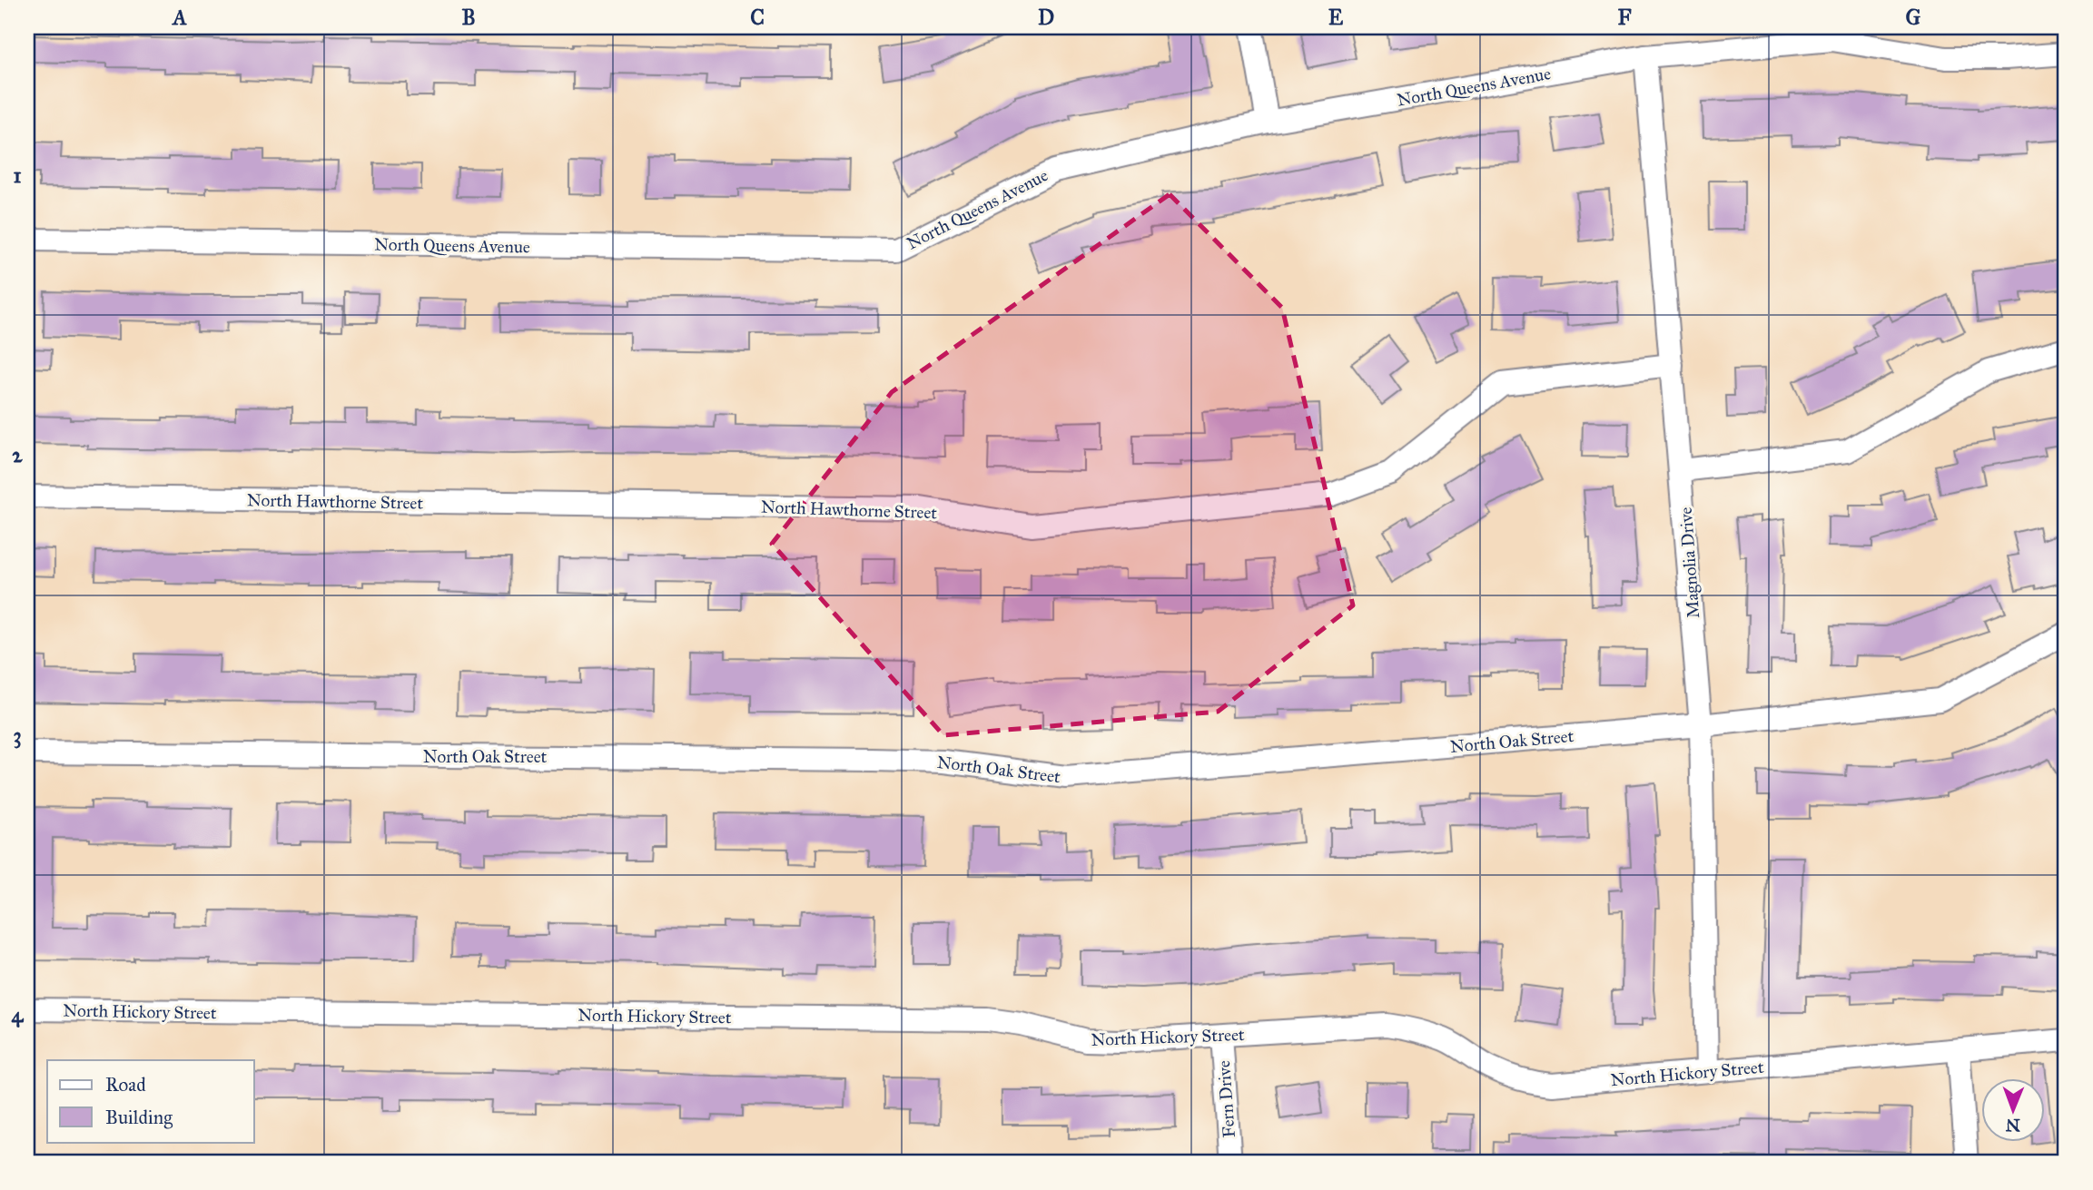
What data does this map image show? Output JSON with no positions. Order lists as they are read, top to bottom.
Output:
{
  "streets": {
    "street": [
      "North Queens Avenue",
      "North Hawthorne Street",
      "Magnolia Drive",
      "North Oak Street",
      "North Hickory Street",
      "Fern Drive"
    ]
  },
  "crossings": [
    ["North Queens Avenue", "Magnolia Drive"],
    ["North Hawthorne Street", "Magnolia Drive"],
    ["Magnolia Drive", "North Oak Street"],
    ["Magnolia Drive", "North Hickory Street"],
    ["North Hickory Street", "Fern Drive"]
  ],
  "legend": ["Road", "Building"],
  "north": "bottom",
  "grid": {
    "columns": [
      "A",
      "B",
      "C",
      "D",
      "E",
      "F",
      "G"
    ],
    "rows": [
      "1",
      "2",
      "3",
      "4"
    ]
  }
}
